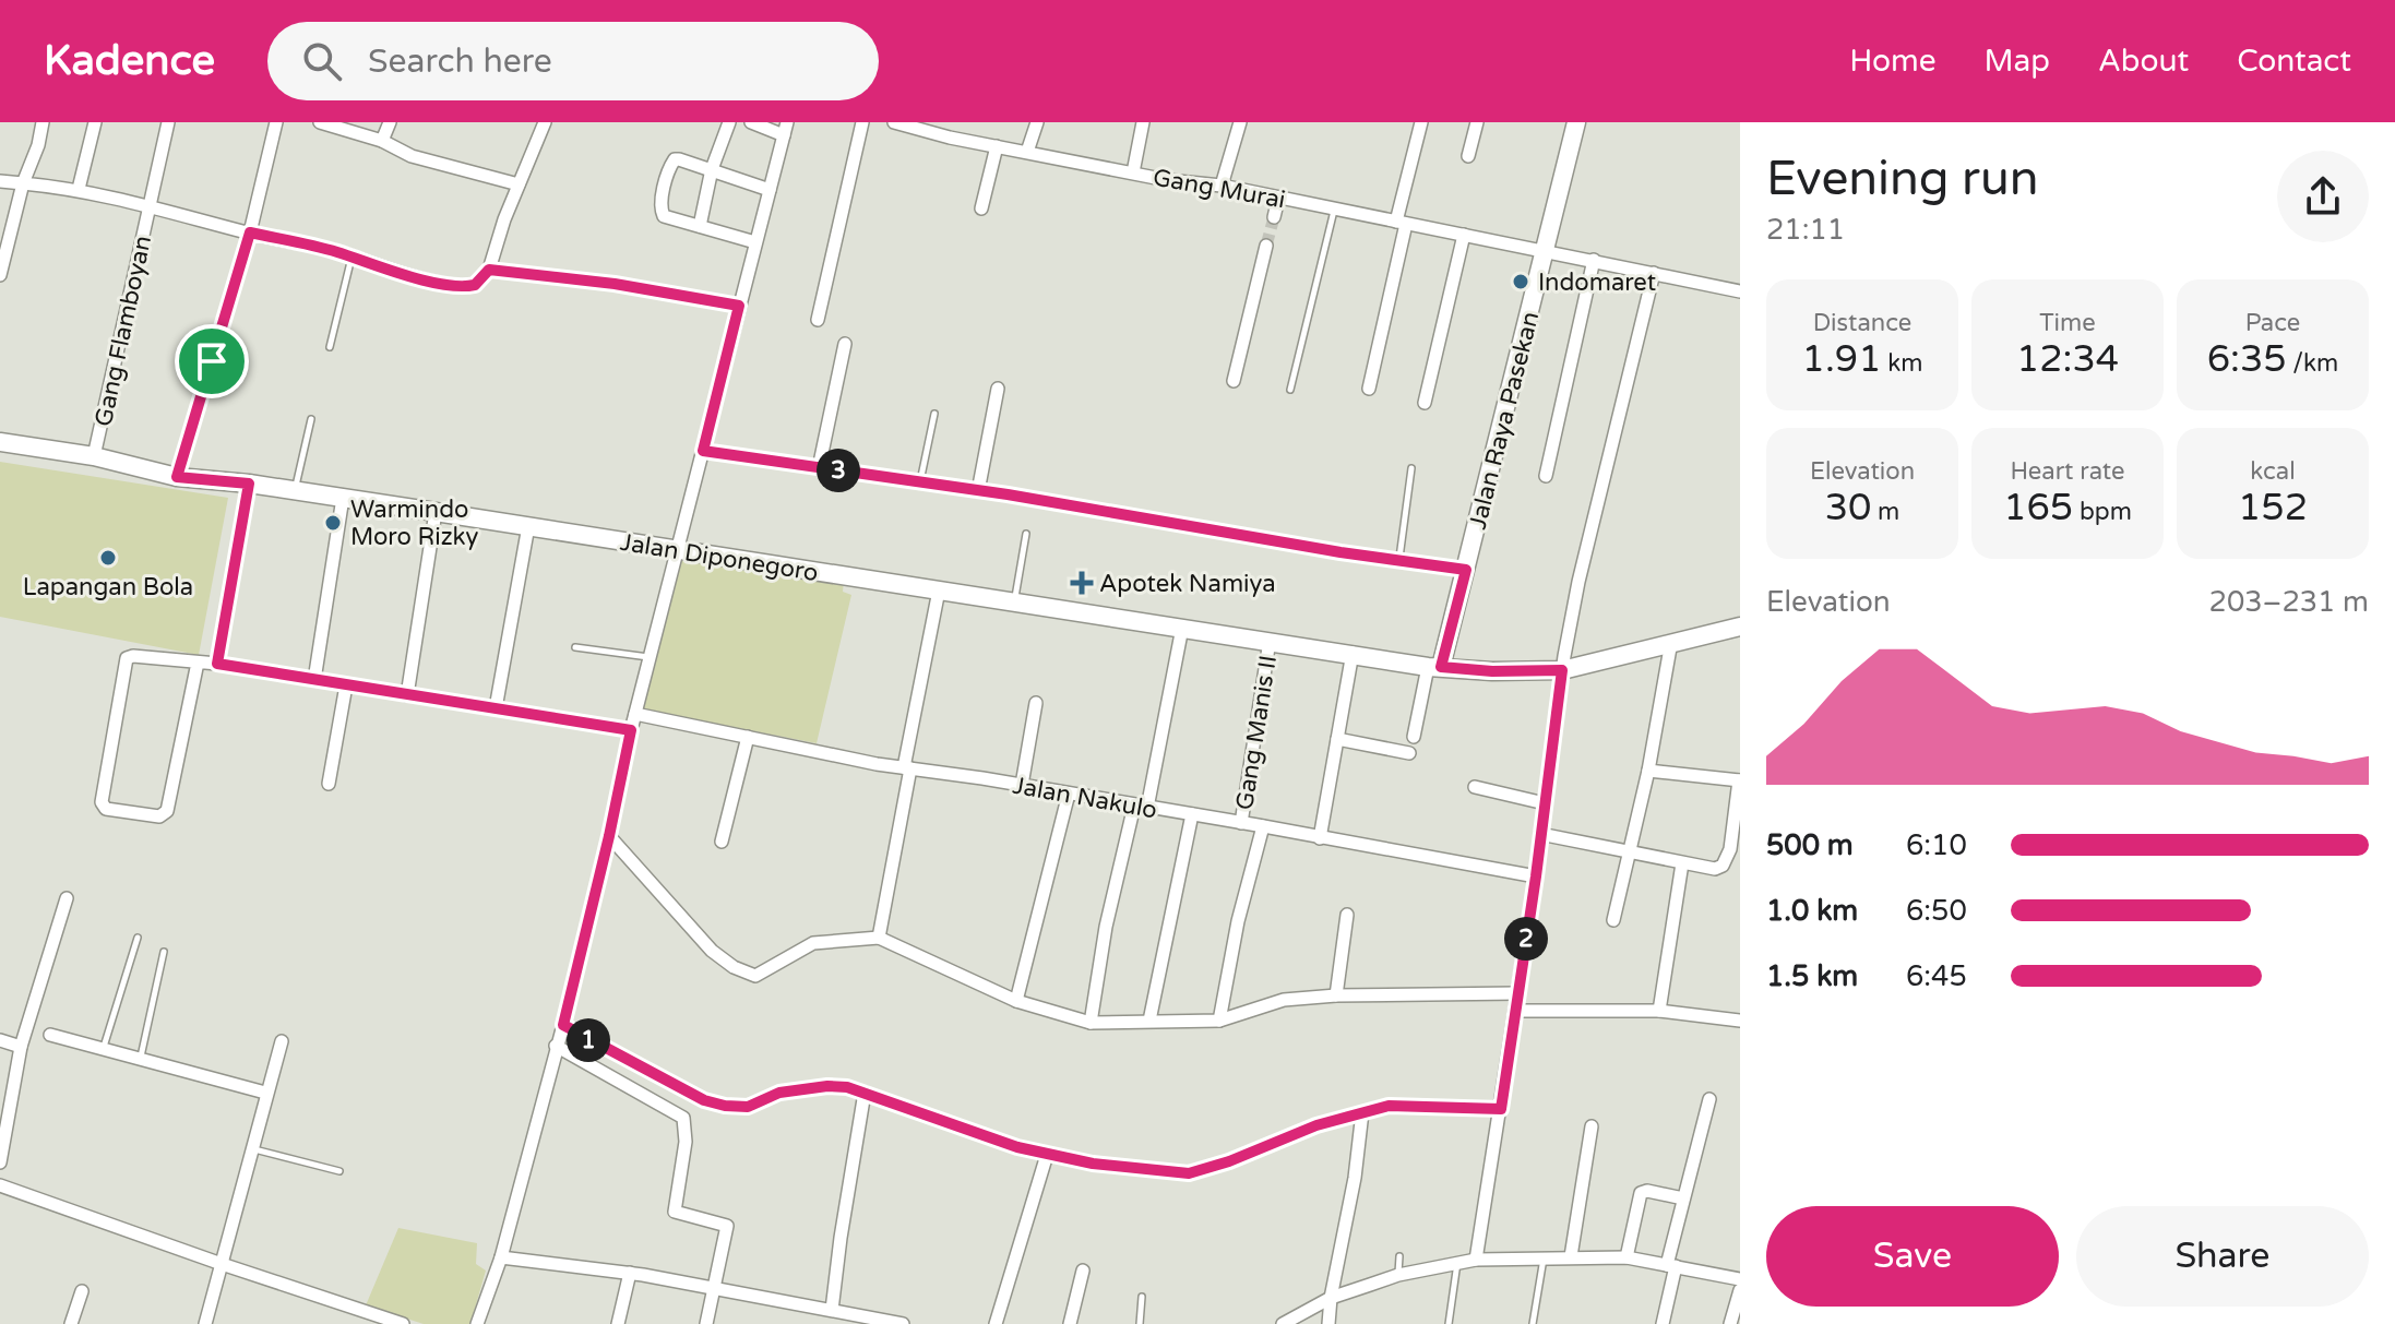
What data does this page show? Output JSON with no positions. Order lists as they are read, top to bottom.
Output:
{
  "streets": {
    "street": [
      "Gang Murai",
      "Gang Flamboyan",
      "Jalan Raya Pasekan",
      "Jalan Diponegoro",
      "Gang Manis II",
      "Jalan Nakulo"
    ]
  },
  "crossings": [
    ["Gang Murai", "Jalan Raya Pasekan"],
    ["Gang Flamboyan", "Jalan Diponegoro"],
    ["Jalan Raya Pasekan", "Jalan Diponegoro"],
    ["Jalan Diponegoro", "Gang Manis II"],
    ["Gang Manis II", "Jalan Nakulo"]
  ],
  "places": {
    "other": ["Indomaret", "Warmindo Moro Rizky", "Lapangan Bola"],
    "health": ["Apotek Namiya"]
  },
  "page": {
    "header": "Kadence",
    "search": "Search here",
    "nav": [
      "Home",
      "Map",
      "About",
      "Contact"
    ],
    "heading": ["Evening run", "21:11"],
    "stats": [
      ["Distance", "1.91 km"],
      ["Time", "12:34"],
      ["Pace", "6:35 /km"],
      ["Elevation", "30 m"],
      ["Heart rate", "165 bpm"],
      ["kcal", "152"]
    ],
    "pins": ["3", "2", "1"],
    "chart": ["Elevation", "203–231 m"],
    "list": [
      {
        "name": "500 m",
        "note": "6:10"
      },
      {
        "name": "1.0 km",
        "note": "6:50"
      },
      {
        "name": "1.5 km",
        "note": "6:45"
      }
    ],
    "buttons": ["Save", "Share"]
  }
}
